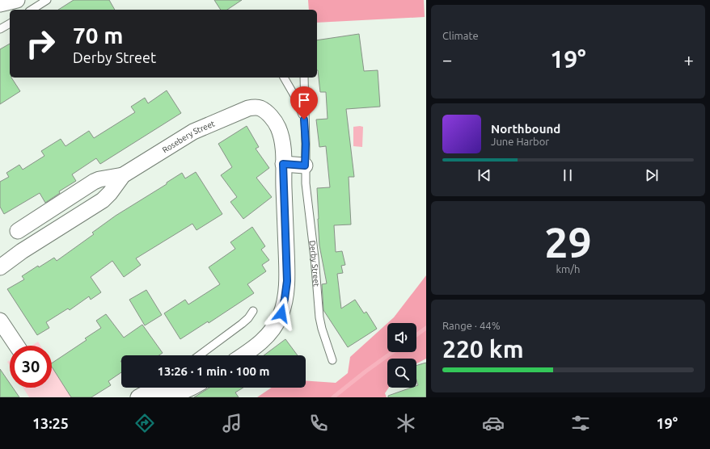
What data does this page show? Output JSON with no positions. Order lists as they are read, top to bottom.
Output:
{
  "streets": {
    "street": ["Rosebery Street"],
    "lane": ["Derby Street"]
  },
  "page": {
    "tile": [
      "Climate",
      ["29", "km/h"],
      ["Range · 44%", "220 km"]
    ],
    "turn": ["70 m", "Derby Street"],
    "heat": ["−", "19°", "+"],
    "song": ["Northbound", "June Harbor"],
    "limit": "30",
    "trip": "13:26 · 1 min · 100 m",
    "tabs": ["13:25", "19°"]
  }
}
